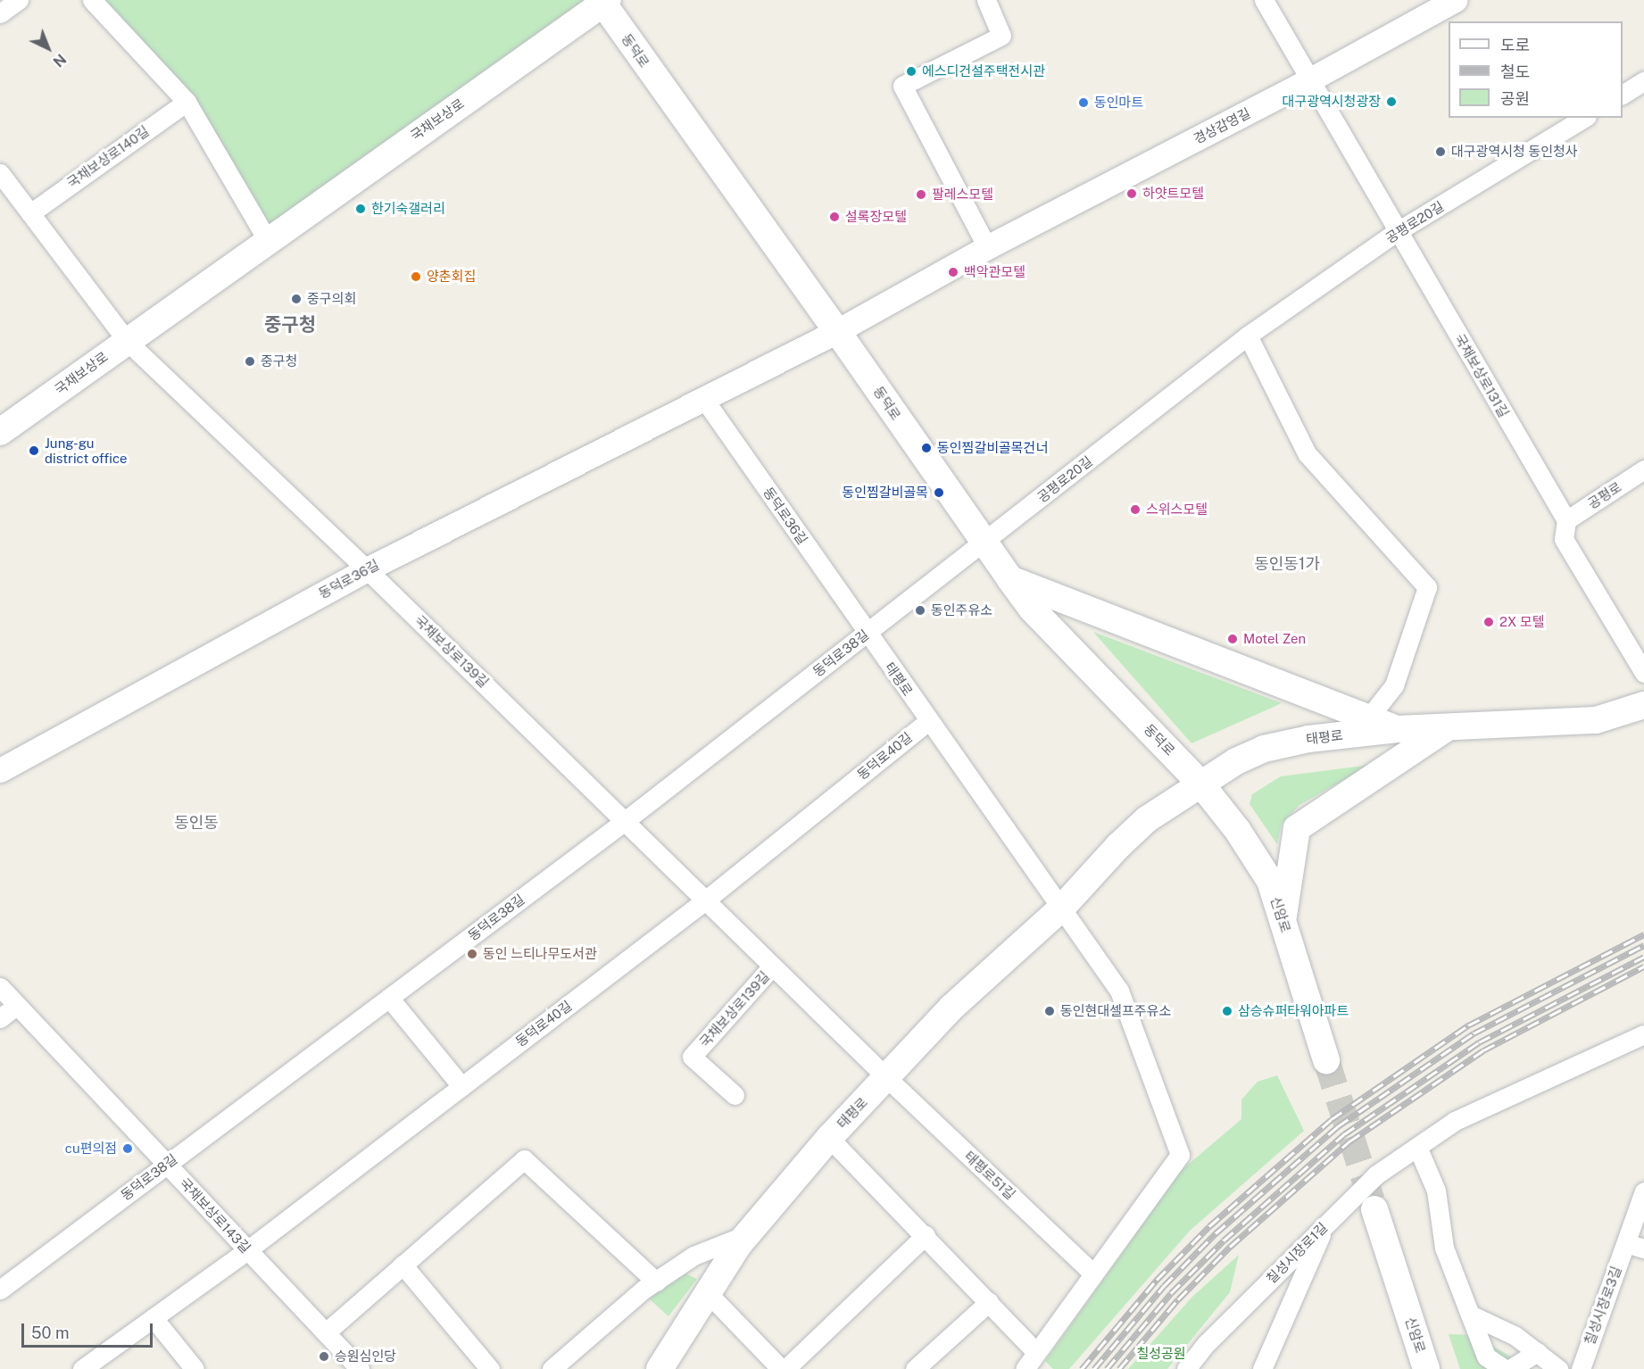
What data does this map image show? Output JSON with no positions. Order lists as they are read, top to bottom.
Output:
{
  "streets": {
    "main road": [
      "동덕로",
      "국채보상로",
      "태평로",
      "신암로"
    ],
    "street": [
      "경상감영길",
      "국채보상로140길",
      "공평로20길",
      "국채보상로131길",
      "공평로",
      "동덕로36길",
      "국채보상로139길",
      "동덕로38길",
      "동덕로40길",
      "태평로51길",
      "국채보상로143길",
      "칠성시장로1길",
      "칠성시장로3길"
    ]
  },
  "crossings": [
    ["동덕로", "국채보상로"],
    ["동덕로", "경상감영길"],
    ["동덕로", "공평로20길"],
    ["동덕로", "동덕로36길"],
    ["동덕로", "동덕로38길"],
    ["동덕로", "태평로"],
    ["동덕로", "신암로"],
    ["국채보상로", "국채보상로139길"],
    ["경상감영길", "국채보상로131길"],
    ["경상감영길", "동덕로36길"],
    ["공평로20길", "국채보상로131길"],
    ["공평로20길", "동덕로38길"],
    ["국채보상로131길", "공평로"],
    ["동덕로36길", "국채보상로139길"],
    ["동덕로36길", "동덕로38길"],
    ["동덕로36길", "태평로"],
    ["국채보상로139길", "동덕로38길"],
    ["국채보상로139길", "태평로"],
    ["국채보상로139길", "동덕로40길"],
    ["국채보상로139길", "태평로51길"],
    ["동덕로38길", "태평로"],
    ["동덕로38길", "국채보상로143길"],
    ["태평로", "동덕로40길"],
    ["태평로", "신암로"],
    ["태평로", "태평로51길"],
    ["동덕로40길", "국채보상로143길"]
  ],
  "districts": ["중구청", "동인동1가", "동인동"],
  "parks": ["칠성공원"],
  "places": [
    "에스디건설주택전시관",
    "대구광역시청광장",
    "동인마트",
    "대구광역시청 동인청사",
    "하얏트모텔",
    "팔레스모텔",
    "한기숙갤러리",
    "설록장모텔",
    "백악관모텔",
    "양춘회집",
    "중구의회",
    "중구청",
    "동인찜갈비골목건너",
    "Jung-gu district office",
    "동인찜갈비골목",
    "스위스모텔",
    "동인주유소",
    "2X 모텔",
    "Motel Zen",
    "동인 느티나무도서관",
    "동인현대셀프주유소",
    "삼승슈퍼타워아파트",
    "cu편의점",
    "승원심인당"
  ],
  "legend": ["도로", "철도", "공원"],
  "scale_bar": "50 m",
  "north": "bottom right"
}
